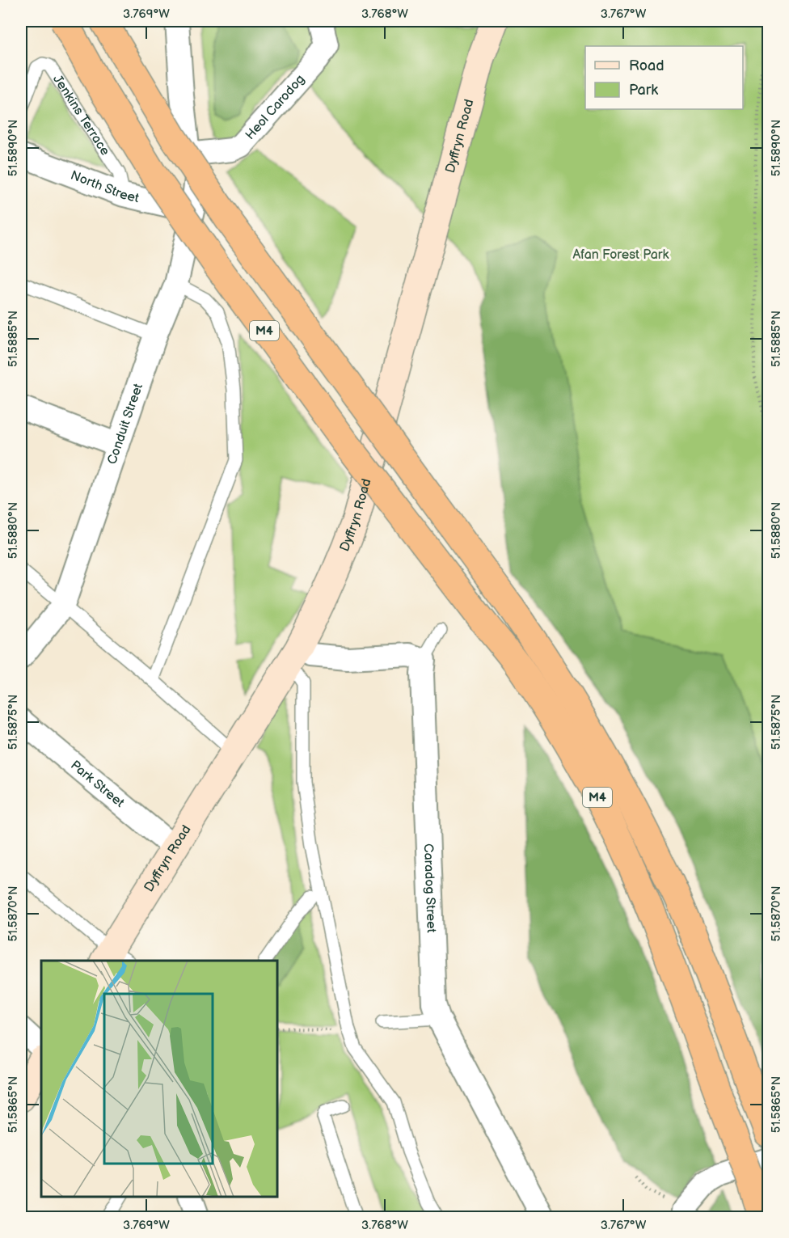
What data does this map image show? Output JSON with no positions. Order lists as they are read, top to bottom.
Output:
{
  "streets": {
    "highway": ["M4"],
    "street": [
      "Heol Carodog",
      "Dyffryn Road",
      "North Street",
      "Conduit Street",
      "Park Street",
      "Caradog Street"
    ],
    "lane": ["Jenkins Terrace"]
  },
  "crossings": [
    ["Heol Carodog", "Conduit Street"],
    ["Jenkins Terrace", "North Street"],
    ["Dyffryn Road", "Park Street"],
    ["North Street", "Conduit Street"]
  ],
  "parks": ["Afan Forest Park"],
  "legend": ["Road", "Park"],
  "coordinates": [
    "3.769°W",
    "3.768°W",
    "3.767°W",
    "51.5890°N",
    "51.5885°N",
    "51.5880°N",
    "51.5875°N",
    "51.5870°N",
    "51.5865°N"
  ]
}
